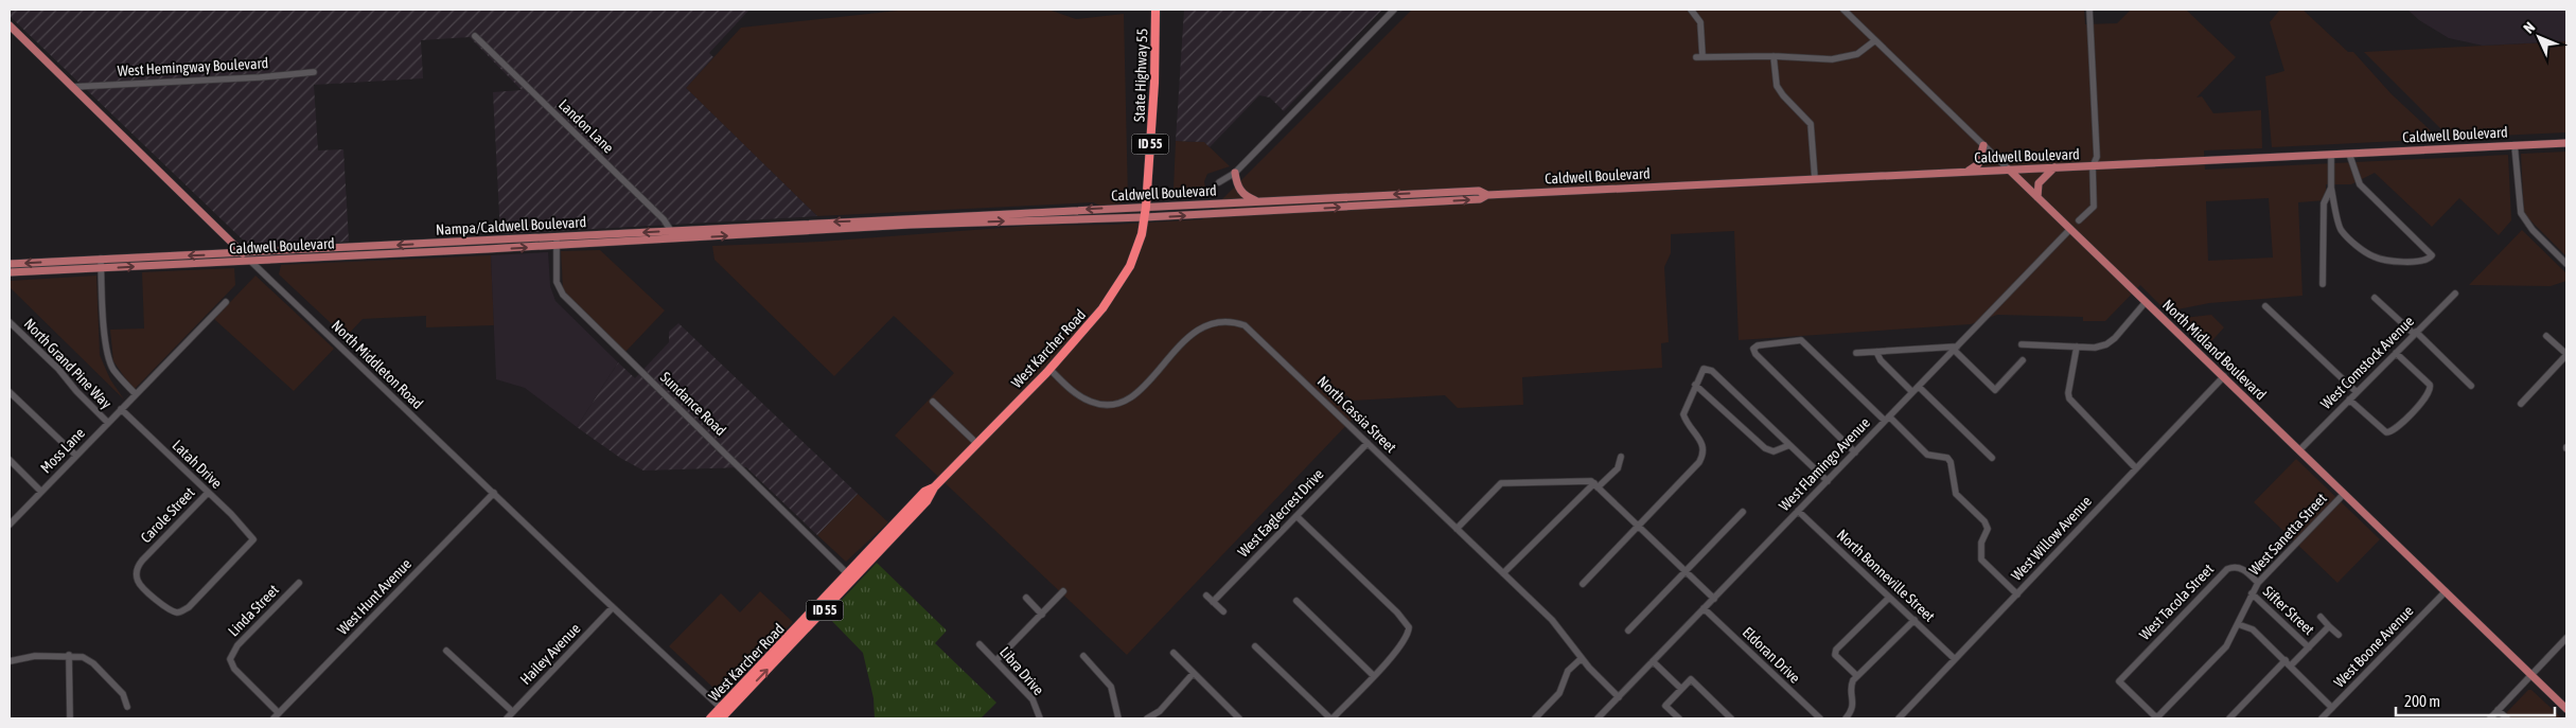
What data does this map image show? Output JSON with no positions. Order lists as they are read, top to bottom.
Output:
{
  "streets": {
    "highway": ["State Highway 55", "ID 55", "West Karcher Road"],
    "main road": [
      "Caldwell Boulevard",
      "Nampa/Caldwell Boulevard",
      "North Midland Boulevard",
      "North Middleton Road"
    ],
    "street": [
      "West Hemingway Boulevard",
      "Landon Lane",
      "West Comstock Avenue",
      "North Grand Pine Way",
      "Sundance Road",
      "North Cassia Street",
      "Moss Lane",
      "Latah Drive",
      "West Flamingo Avenue",
      "West Eaglecrest Drive",
      "Carole Street",
      "West Sanetta Street",
      "West Willow Avenue",
      "North Bonneville Street",
      "West Hunt Avenue",
      "West Tacola Street",
      "Linda Street",
      "Sifter Street",
      "West Boone Avenue",
      "Hailey Avenue",
      "Eldoran Drive",
      "Libra Drive"
    ]
  },
  "crossings": [
    ["West Hemingway Boulevard", "North Middleton Road"],
    ["State Highway 55", "Caldwell Boulevard"],
    ["State Highway 55", "West Karcher Road"],
    ["Landon Lane", "Nampa/Caldwell Boulevard"],
    ["Caldwell Boulevard", "Nampa/Caldwell Boulevard"],
    ["Caldwell Boulevard", "West Karcher Road"],
    ["Caldwell Boulevard", "North Midland Boulevard"],
    ["Caldwell Boulevard", "North Middleton Road"],
    ["Caldwell Boulevard", "Sundance Road"],
    ["Nampa/Caldwell Boulevard", "North Middleton Road"],
    ["Nampa/Caldwell Boulevard", "Sundance Road"],
    ["West Karcher Road", "North Middleton Road"],
    ["West Karcher Road", "Sundance Road"],
    ["West Karcher Road", "North Cassia Street"],
    ["North Midland Boulevard", "West Comstock Avenue"],
    ["North Midland Boulevard", "West Flamingo Avenue"],
    ["North Midland Boulevard", "West Sanetta Street"],
    ["North Midland Boulevard", "West Willow Avenue"],
    ["North Midland Boulevard", "West Boone Avenue"],
    ["North Grand Pine Way", "Moss Lane"],
    ["North Middleton Road", "West Hunt Avenue"],
    ["North Middleton Road", "Hailey Avenue"],
    ["North Cassia Street", "West Flamingo Avenue"],
    ["North Cassia Street", "West Eaglecrest Drive"],
    ["Moss Lane", "Latah Drive"],
    ["Latah Drive", "Carole Street"],
    ["West Flamingo Avenue", "North Bonneville Street"],
    ["West Flamingo Avenue", "Eldoran Drive"],
    ["West Sanetta Street", "West Tacola Street"],
    ["West Sanetta Street", "Sifter Street"],
    ["West Willow Avenue", "North Bonneville Street"],
    ["West Hunt Avenue", "Linda Street"]
  ],
  "one_way": ["Nampa/Caldwell Boulevard"],
  "scale_bar": "200 m",
  "north": "top left"
}
